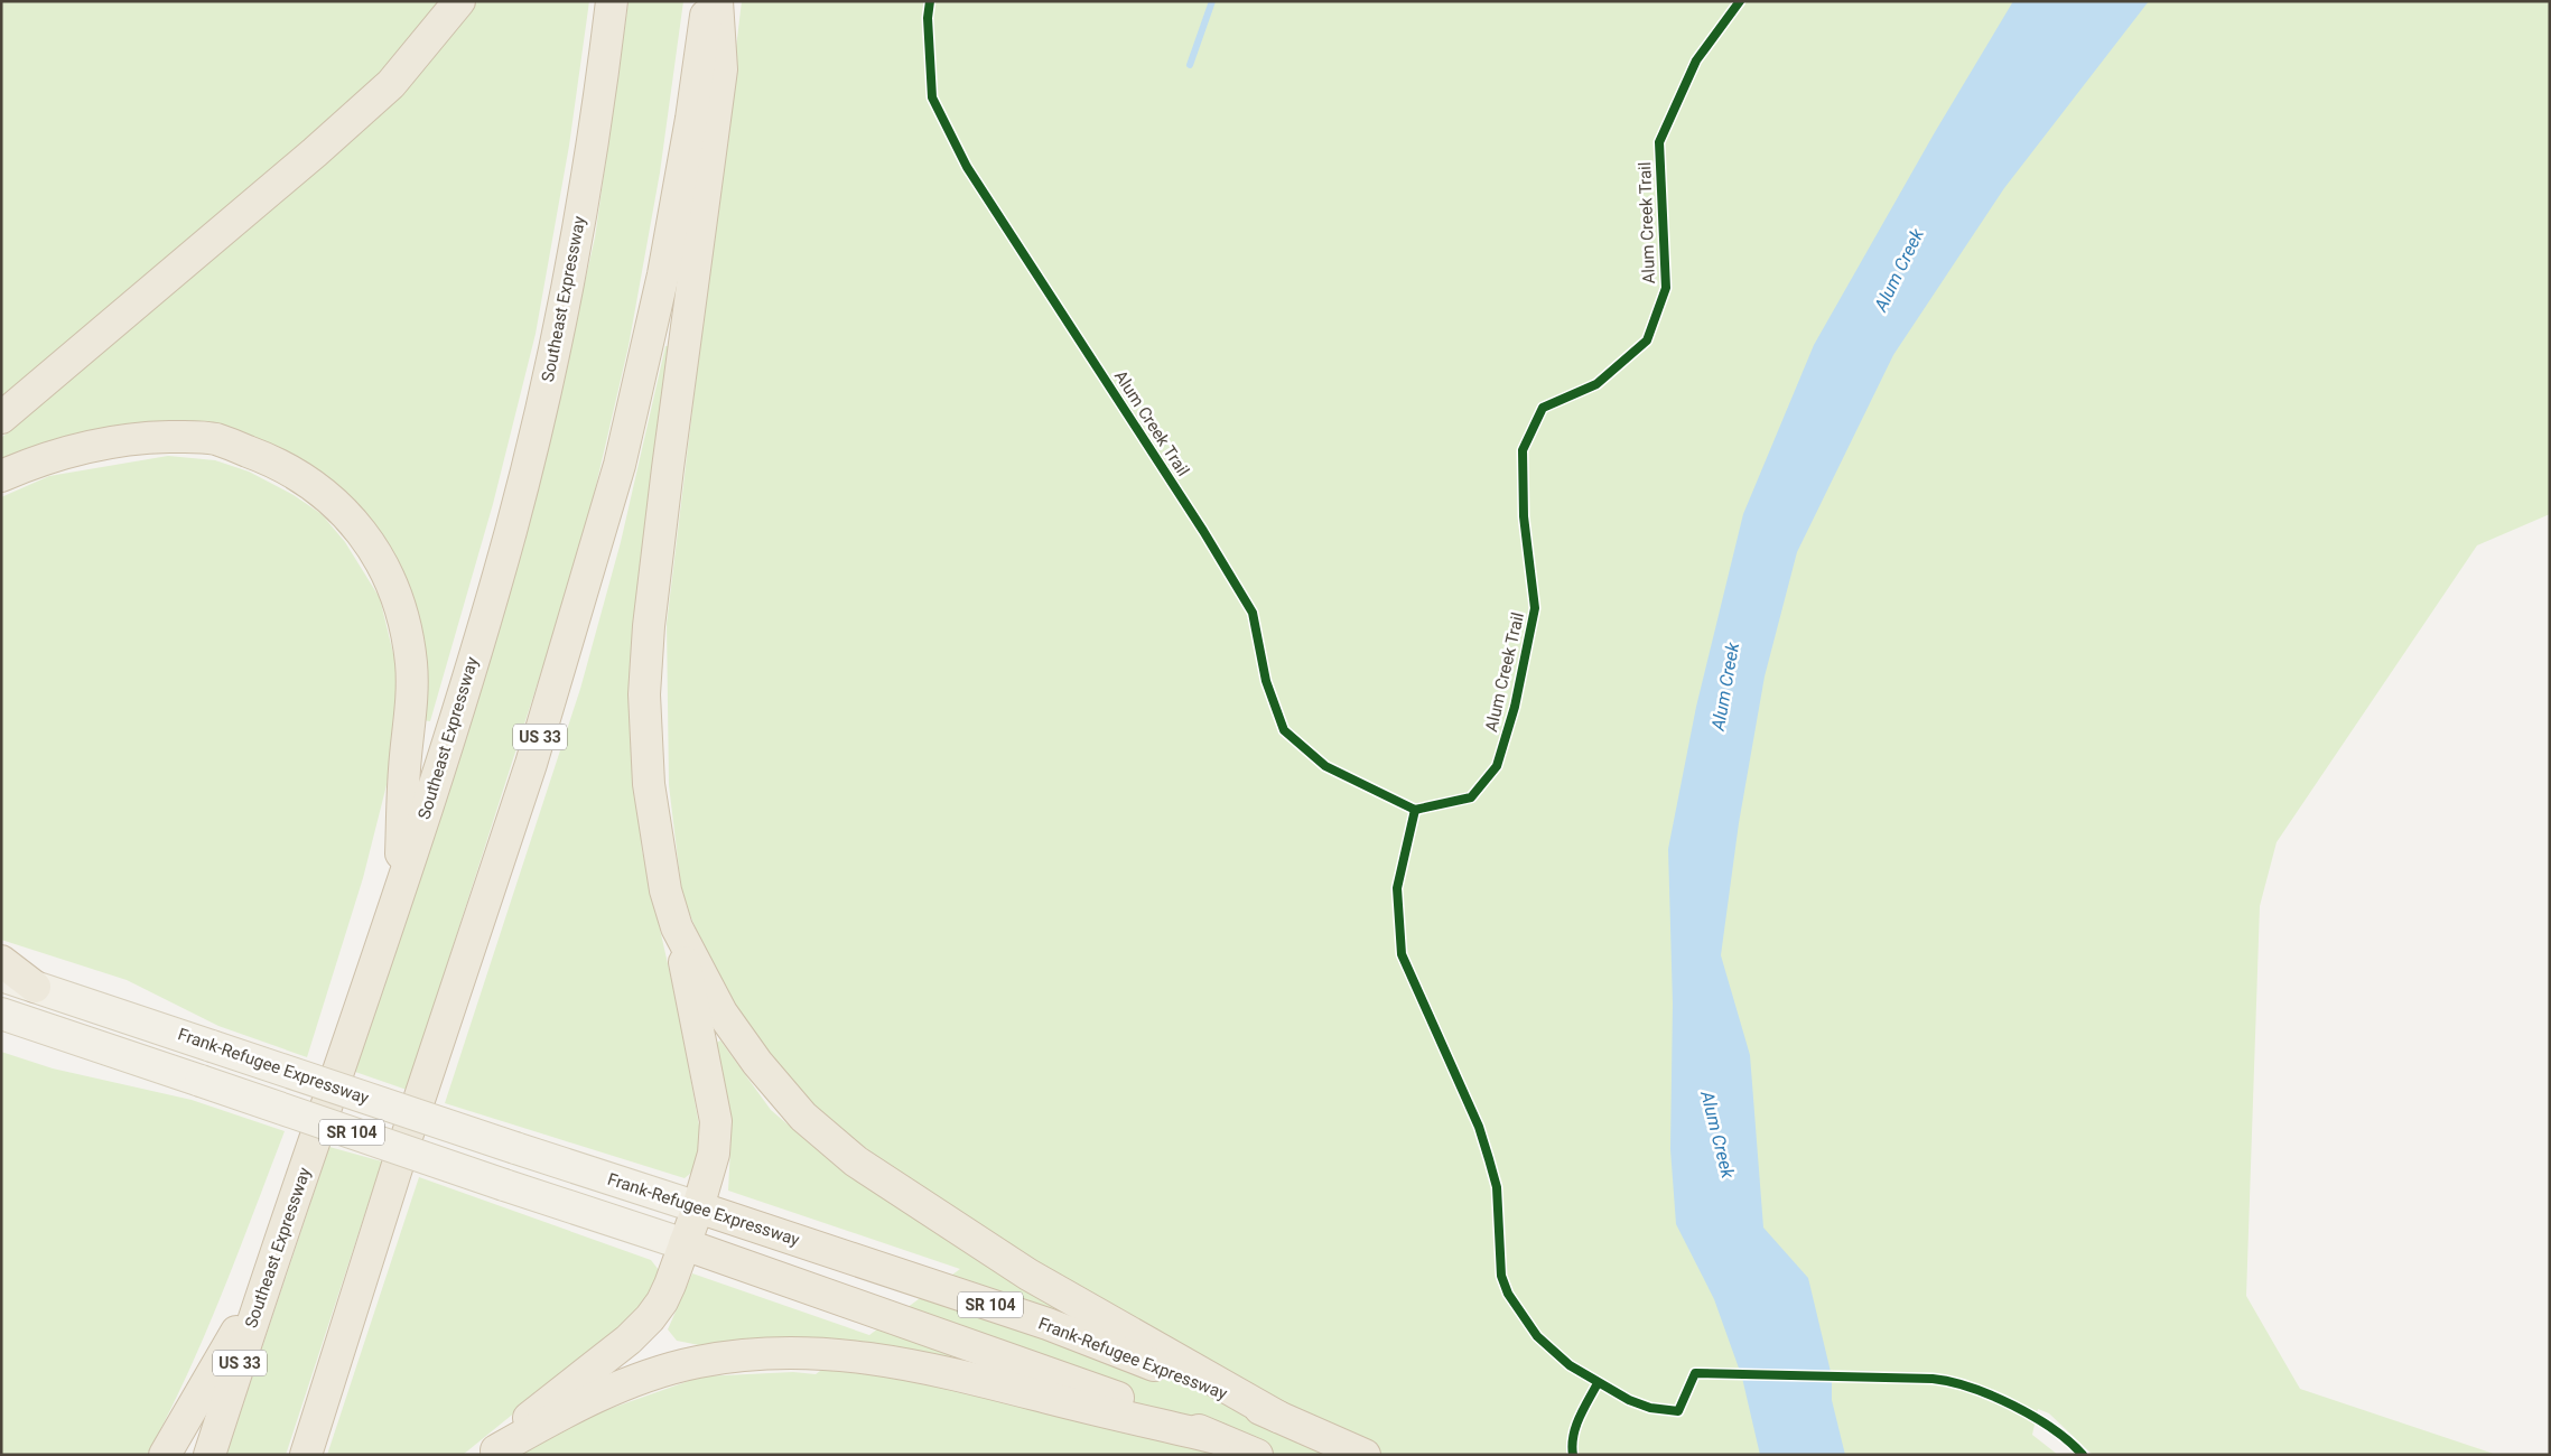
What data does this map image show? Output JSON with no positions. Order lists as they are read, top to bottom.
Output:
{
  "streets": {
    "highway": [
      "Southeast Expressway",
      "US 33",
      "Frank-Refugee Expressway",
      "SR 104"
    ],
    "cycle path": ["Alum Creek Trail"]
  },
  "water": ["Alum Creek"]
}
